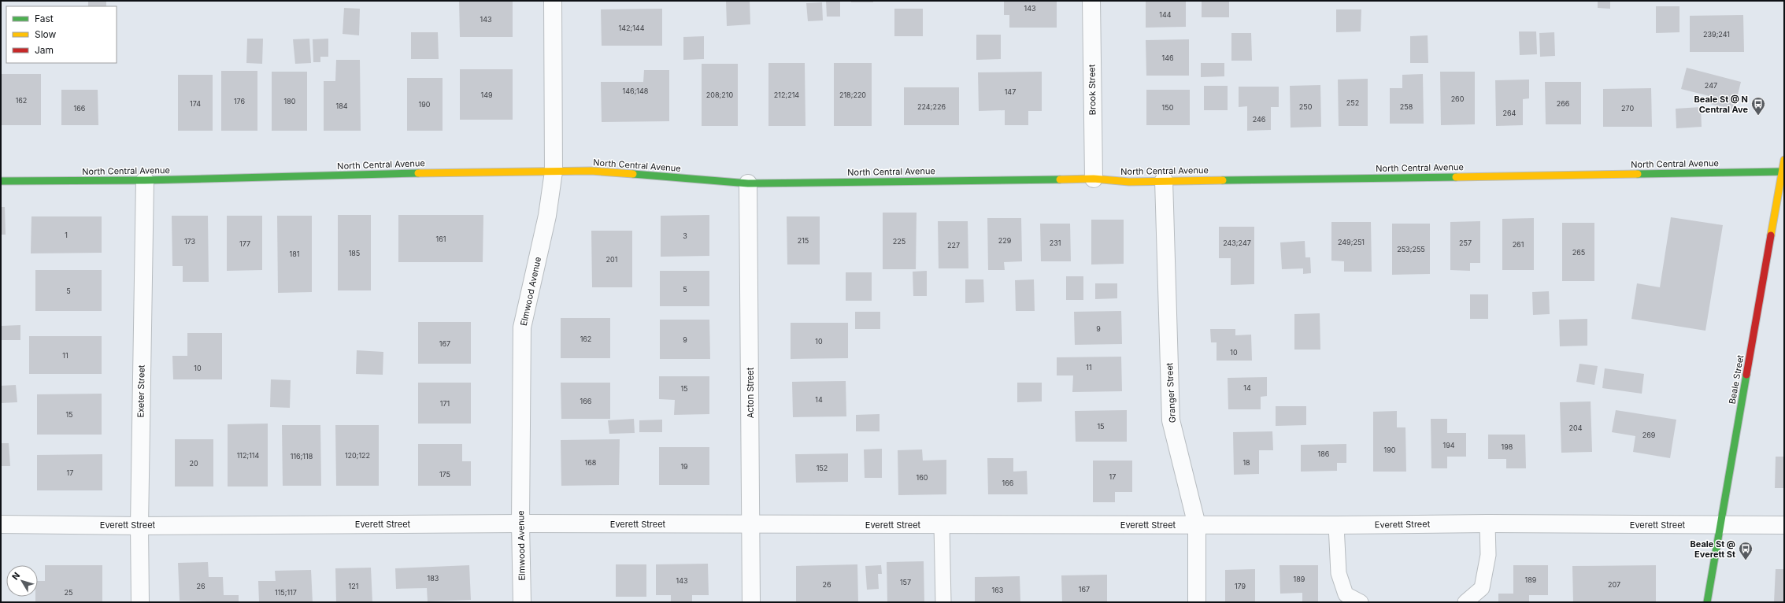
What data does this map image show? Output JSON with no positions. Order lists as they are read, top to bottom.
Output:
{
  "streets": {
    "street": [
      "Brook Street",
      "North Central Avenue",
      "Elmwood Avenue",
      "Beale Street",
      "Exeter Street",
      "Acton Street",
      "Granger Street",
      "Everett Street"
    ]
  },
  "crossings": [
    ["Brook Street", "North Central Avenue"],
    ["North Central Avenue", "Elmwood Avenue"],
    ["North Central Avenue", "Beale Street"],
    ["North Central Avenue", "Exeter Street"],
    ["North Central Avenue", "Acton Street"],
    ["North Central Avenue", "Granger Street"],
    ["Elmwood Avenue", "Everett Street"],
    ["Beale Street", "Everett Street"],
    ["Exeter Street", "Everett Street"],
    ["Acton Street", "Everett Street"],
    ["Granger Street", "Everett Street"]
  ],
  "places": {
    "bus stop": ["Beale St @ N Central Ave", "Beale St @ Everett St"]
  },
  "house_numbers": [
    "143",
    "144",
    "143",
    "142;144",
    "239;241",
    "146",
    "247",
    "146;148",
    "147",
    "149",
    "208;210",
    "212;214",
    "218;220",
    "260",
    "162",
    "176",
    "180",
    "252",
    "174",
    "266",
    "190",
    "184",
    "224;226",
    "250",
    "258",
    "150",
    "166",
    "270",
    "264",
    "246",
    "1",
    "3",
    "161",
    "215",
    "229",
    "173",
    "225",
    "249;251",
    "231",
    "243;247",
    "257",
    "177",
    "261",
    "227",
    "253;255",
    "265",
    "185",
    "181",
    "201",
    "5",
    "5",
    "9",
    "162",
    "9",
    "10",
    "167",
    "10",
    "11",
    "11",
    "10",
    "14",
    "15",
    "14",
    "166",
    "171",
    "15",
    "15",
    "204",
    "269",
    "194",
    "198",
    "190",
    "186",
    "112;114",
    "120;122",
    "116;118",
    "168",
    "18",
    "20",
    "19",
    "152",
    "17",
    "175",
    "17",
    "160",
    "166",
    "183",
    "189",
    "189",
    "143",
    "157",
    "26",
    "207",
    "26",
    "121",
    "179",
    "167",
    "163",
    "25",
    "115;117"
  ],
  "legend": ["Fast", "Slow", "Jam"],
  "north": "top left"
}
